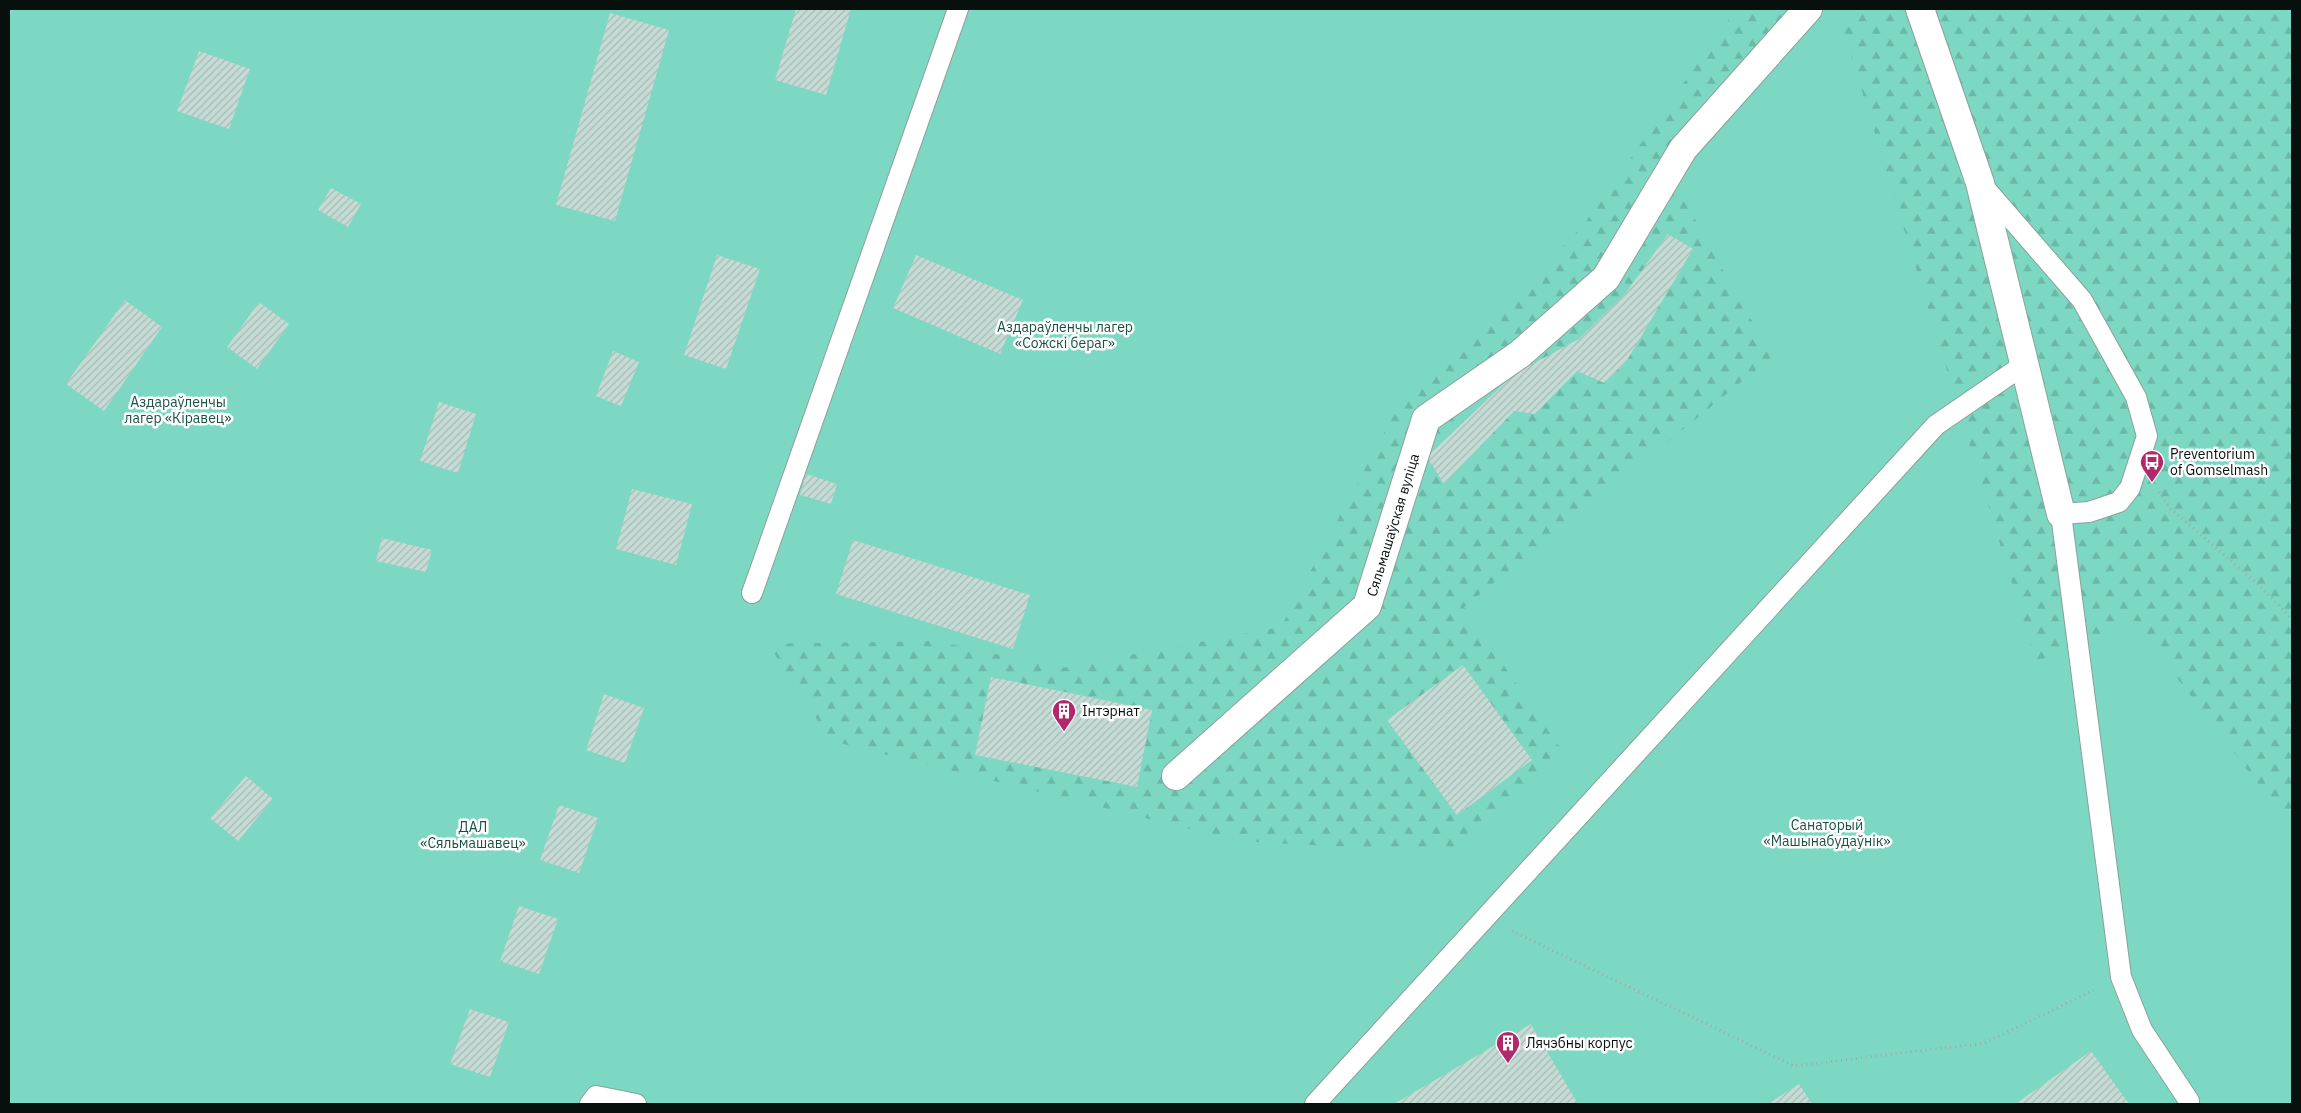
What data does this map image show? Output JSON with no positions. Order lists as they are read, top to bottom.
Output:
{
  "streets": {
    "street": ["Сяльмашаўская вуліца"]
  },
  "parks": [
    "Аздараўленчы лагер «Сожскі бераг»",
    "Аздараўленчы лагер «Кіравец»",
    "Санаторый «Машынабудаўнік»",
    "ДАЛ «Сяльмашавец»"
  ],
  "places": {
    "bus stop": ["Preventorium of Gomselmash"],
    "building": ["Інтэрнат", "Лячэбны корпус"]
  }
}
